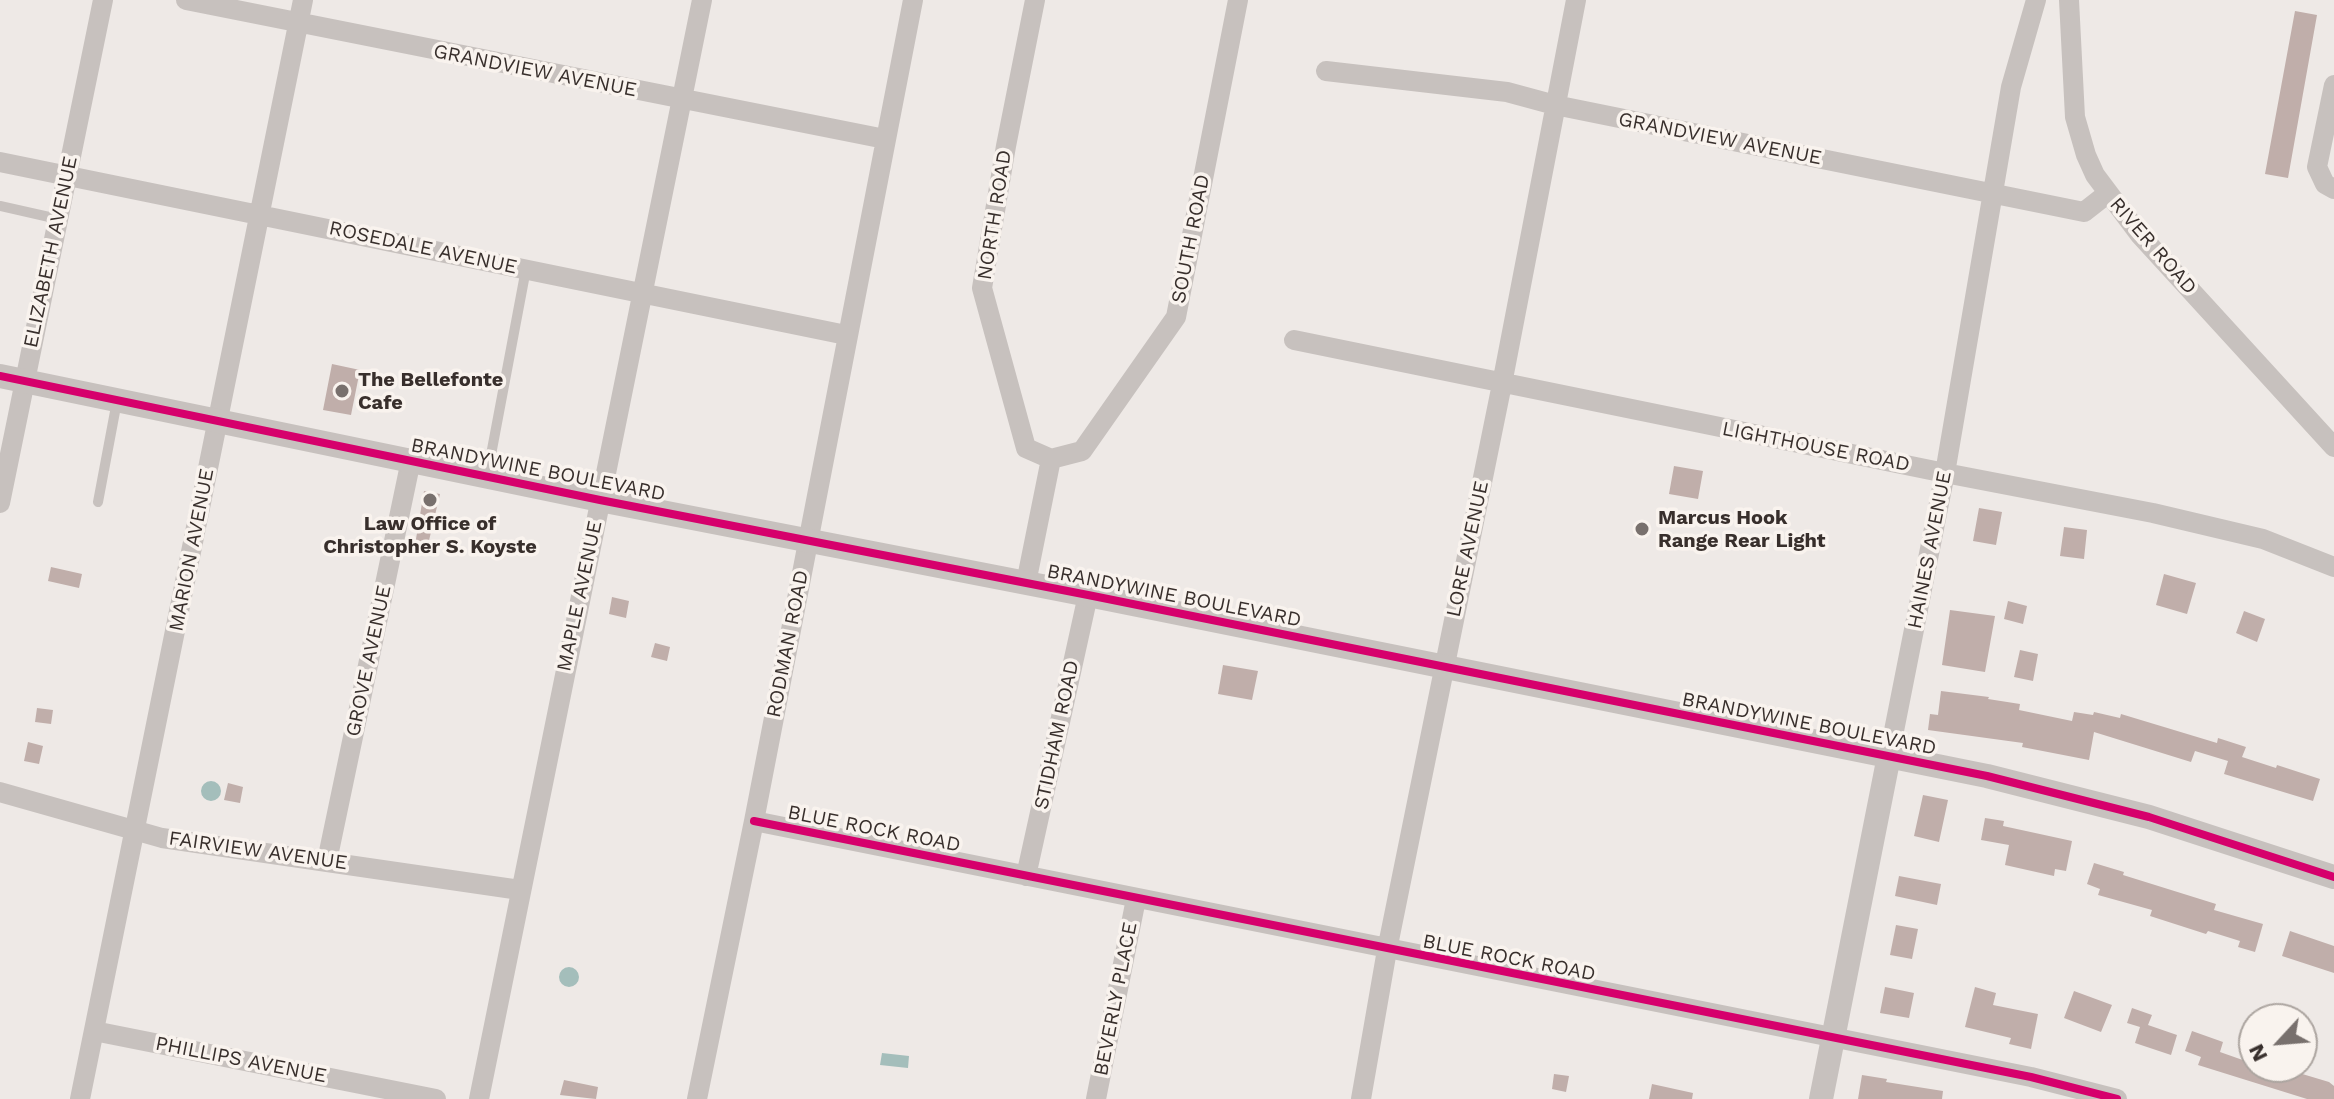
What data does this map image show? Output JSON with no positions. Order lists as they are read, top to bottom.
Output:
{
  "streets": {
    "street": [
      "GRANDVIEW AVENUE",
      "NORTH ROAD",
      "SOUTH ROAD",
      "RIVER ROAD",
      "ROSEDALE AVENUE",
      "ELIZABETH AVENUE",
      "LIGHTHOUSE ROAD",
      "BRANDYWINE BOULEVARD",
      "LORE AVENUE",
      "MARION AVENUE",
      "HAINES AVENUE",
      "MAPLE AVENUE",
      "RODMAN ROAD",
      "GROVE AVENUE",
      "STIDHAM ROAD",
      "BLUE ROCK ROAD",
      "FAIRVIEW AVENUE",
      "BEVERLY PLACE",
      "PHILLIPS AVENUE"
    ]
  },
  "crossings": [
    ["GRANDVIEW AVENUE", "RIVER ROAD"],
    ["GRANDVIEW AVENUE", "LORE AVENUE"],
    ["GRANDVIEW AVENUE", "MARION AVENUE"],
    ["GRANDVIEW AVENUE", "HAINES AVENUE"],
    ["GRANDVIEW AVENUE", "MAPLE AVENUE"],
    ["GRANDVIEW AVENUE", "RODMAN ROAD"],
    ["NORTH ROAD", "SOUTH ROAD"],
    ["ROSEDALE AVENUE", "ELIZABETH AVENUE"],
    ["ROSEDALE AVENUE", "MARION AVENUE"],
    ["ROSEDALE AVENUE", "MAPLE AVENUE"],
    ["ROSEDALE AVENUE", "RODMAN ROAD"],
    ["ELIZABETH AVENUE", "BRANDYWINE BOULEVARD"],
    ["LIGHTHOUSE ROAD", "LORE AVENUE"],
    ["LIGHTHOUSE ROAD", "HAINES AVENUE"],
    ["BRANDYWINE BOULEVARD", "LORE AVENUE"],
    ["BRANDYWINE BOULEVARD", "MARION AVENUE"],
    ["BRANDYWINE BOULEVARD", "HAINES AVENUE"],
    ["BRANDYWINE BOULEVARD", "MAPLE AVENUE"],
    ["BRANDYWINE BOULEVARD", "RODMAN ROAD"],
    ["BRANDYWINE BOULEVARD", "GROVE AVENUE"],
    ["BRANDYWINE BOULEVARD", "STIDHAM ROAD"],
    ["LORE AVENUE", "BLUE ROCK ROAD"],
    ["MARION AVENUE", "FAIRVIEW AVENUE"],
    ["MARION AVENUE", "PHILLIPS AVENUE"],
    ["HAINES AVENUE", "BLUE ROCK ROAD"],
    ["MAPLE AVENUE", "FAIRVIEW AVENUE"],
    ["RODMAN ROAD", "BLUE ROCK ROAD"],
    ["GROVE AVENUE", "FAIRVIEW AVENUE"],
    ["STIDHAM ROAD", "BLUE ROCK ROAD"],
    ["BLUE ROCK ROAD", "BEVERLY PLACE"]
  ],
  "places": ["The Bellefonte Cafe", "Law Office of Christopher S. Koyste", "Marcus Hook Range Rear Light"],
  "north": "bottom left"
}
